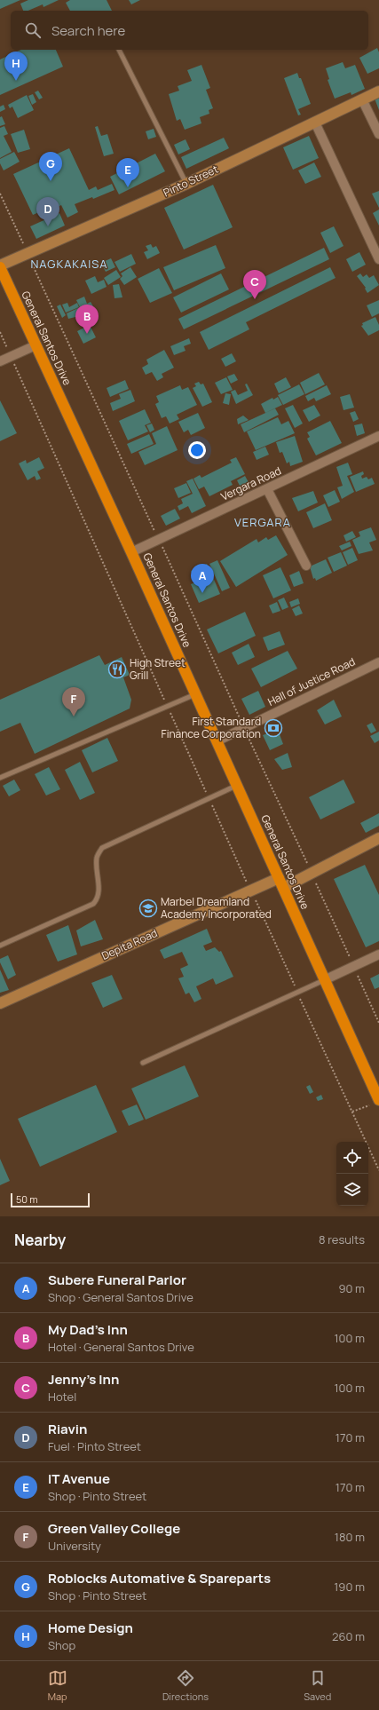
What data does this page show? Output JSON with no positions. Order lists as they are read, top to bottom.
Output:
{
  "streets": {
    "highway": ["General Santos Drive"],
    "street": [
      "Pinto Street",
      "Vergara Road",
      "Hall of Justice Road",
      "Depita Road"
    ]
  },
  "crossings": [
    ["Pinto Street", "General Santos Drive"],
    ["General Santos Drive", "Vergara Road"],
    ["General Santos Drive", "Hall of Justice Road"],
    ["General Santos Drive", "Depita Road"]
  ],
  "districts": ["NAGKAKAISA", "VERGARA"],
  "places": {
    "restaurant": ["High Street Grill"],
    "bank": ["First Standard Finance Corporation"],
    "school or university": ["Marbel Dreamland Academy Incorporated"]
  },
  "scale_bar": "50 m",
  "page": {
    "search": "Search here",
    "pins": [
      "H",
      "G",
      "E",
      "D",
      "C",
      "B",
      "A",
      "F"
    ],
    "scale": "50 m",
    "heading": ["Nearby", "8 results"],
    "list": [
      {
        "mark": "A",
        "name": "Subere Funeral Parlor",
        "note": "Shop · General Santos Drive",
        "value": "90 m"
      },
      {
        "mark": "B",
        "name": "My Dad's Inn",
        "note": "Hotel · General Santos Drive",
        "value": "100 m"
      },
      {
        "mark": "C",
        "name": "Jenny's Inn",
        "note": "Hotel",
        "value": "100 m"
      },
      {
        "mark": "D",
        "name": "Riavin",
        "note": "Fuel · Pinto Street",
        "value": "170 m"
      },
      {
        "mark": "E",
        "name": "IT Avenue",
        "note": "Shop · Pinto Street",
        "value": "170 m"
      },
      {
        "mark": "F",
        "name": "Green Valley College",
        "note": "University",
        "value": "180 m"
      },
      {
        "mark": "G",
        "name": "Roblocks Automative & Spareparts",
        "note": "Shop · Pinto Street",
        "value": "190 m"
      },
      {
        "mark": "H",
        "name": "Home Design",
        "note": "Shop",
        "value": "260 m"
      }
    ],
    "nav": ["Map", "Directions", "Saved"]
  }
}
